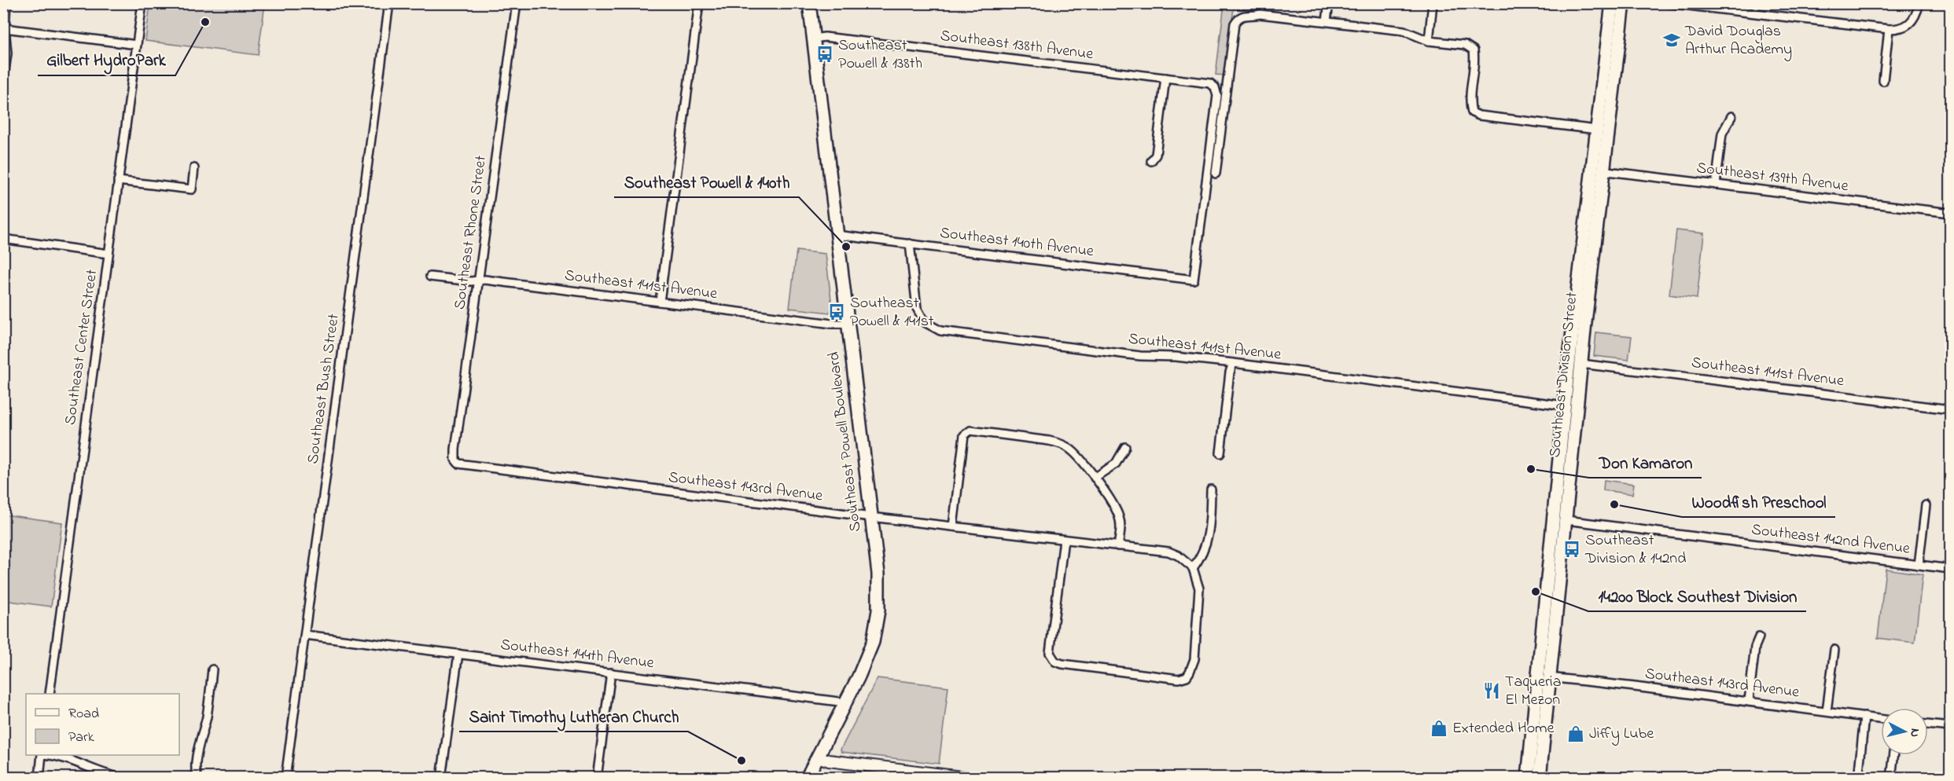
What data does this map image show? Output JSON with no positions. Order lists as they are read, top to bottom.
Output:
{
  "streets": {
    "main road": ["Southeast Division Street", "Southeast Powell Boulevard"],
    "street": [
      "Southeast 138th Avenue",
      "Southeast 139th Avenue",
      "Southeast Rhone Street",
      "Southeast 140th Avenue",
      "Southeast 141st Avenue",
      "Southeast Center Street",
      "Southeast Bush Street",
      "Southeast 143rd Avenue",
      "Southeast 142nd Avenue",
      "Southeast 144th Avenue"
    ]
  },
  "crossings": [
    ["Southeast 138th Avenue", "Southeast 140th Avenue"],
    ["Southeast 138th Avenue", "Southeast Powell Boulevard"],
    ["Southeast 139th Avenue", "Southeast Division Street"],
    ["Southeast Rhone Street", "Southeast 141st Avenue"],
    ["Southeast Rhone Street", "Southeast 143rd Avenue"],
    ["Southeast 140th Avenue", "Southeast 141st Avenue"],
    ["Southeast 140th Avenue", "Southeast Powell Boulevard"],
    ["Southeast 141st Avenue", "Southeast Division Street"],
    ["Southeast 141st Avenue", "Southeast Powell Boulevard"],
    ["Southeast Division Street", "Southeast 143rd Avenue"],
    ["Southeast Division Street", "Southeast 142nd Avenue"],
    ["Southeast Bush Street", "Southeast 144th Avenue"],
    ["Southeast Powell Boulevard", "Southeast 143rd Avenue"],
    ["Southeast Powell Boulevard", "Southeast 144th Avenue"]
  ],
  "places": {
    "other": [
      "Gilbert HydroPark",
      "Southeast Powell & 140th",
      "Don Kamaron",
      "Woodfish Preschool",
      "14200 Block Southest Division",
      "Saint Timothy Lutheran Church"
    ],
    "school or university": ["David Douglas Arthur Academy"],
    "bus stop": ["Southeast Powell & 138th", "Southeast Powell & 141st", "Southeast Division & 142nd"],
    "restaurant": ["Taqueria El Mezon"],
    "shop": ["Extended Home", "Jiffy Lube"]
  },
  "legend": ["Road", "Park"],
  "north": "right"
}
